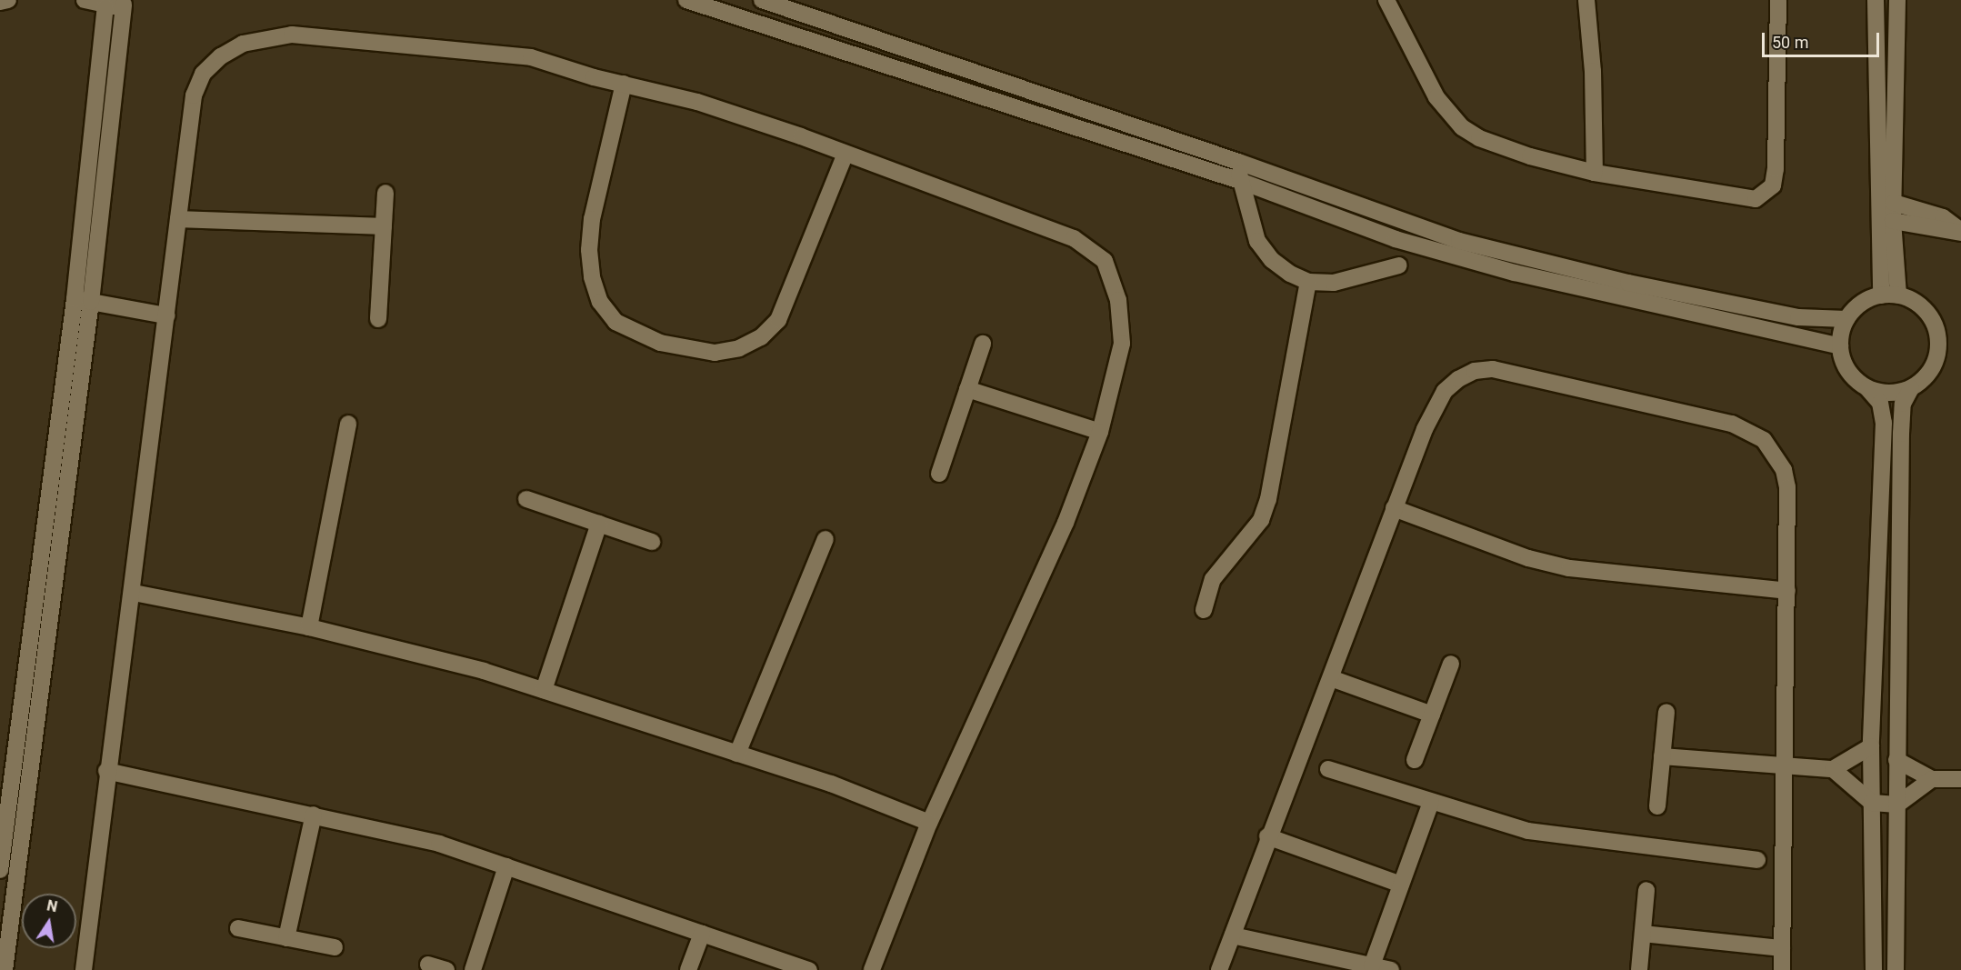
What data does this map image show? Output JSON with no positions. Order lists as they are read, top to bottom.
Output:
{
  "scale_bar": "50 m",
  "north": "top"
}
